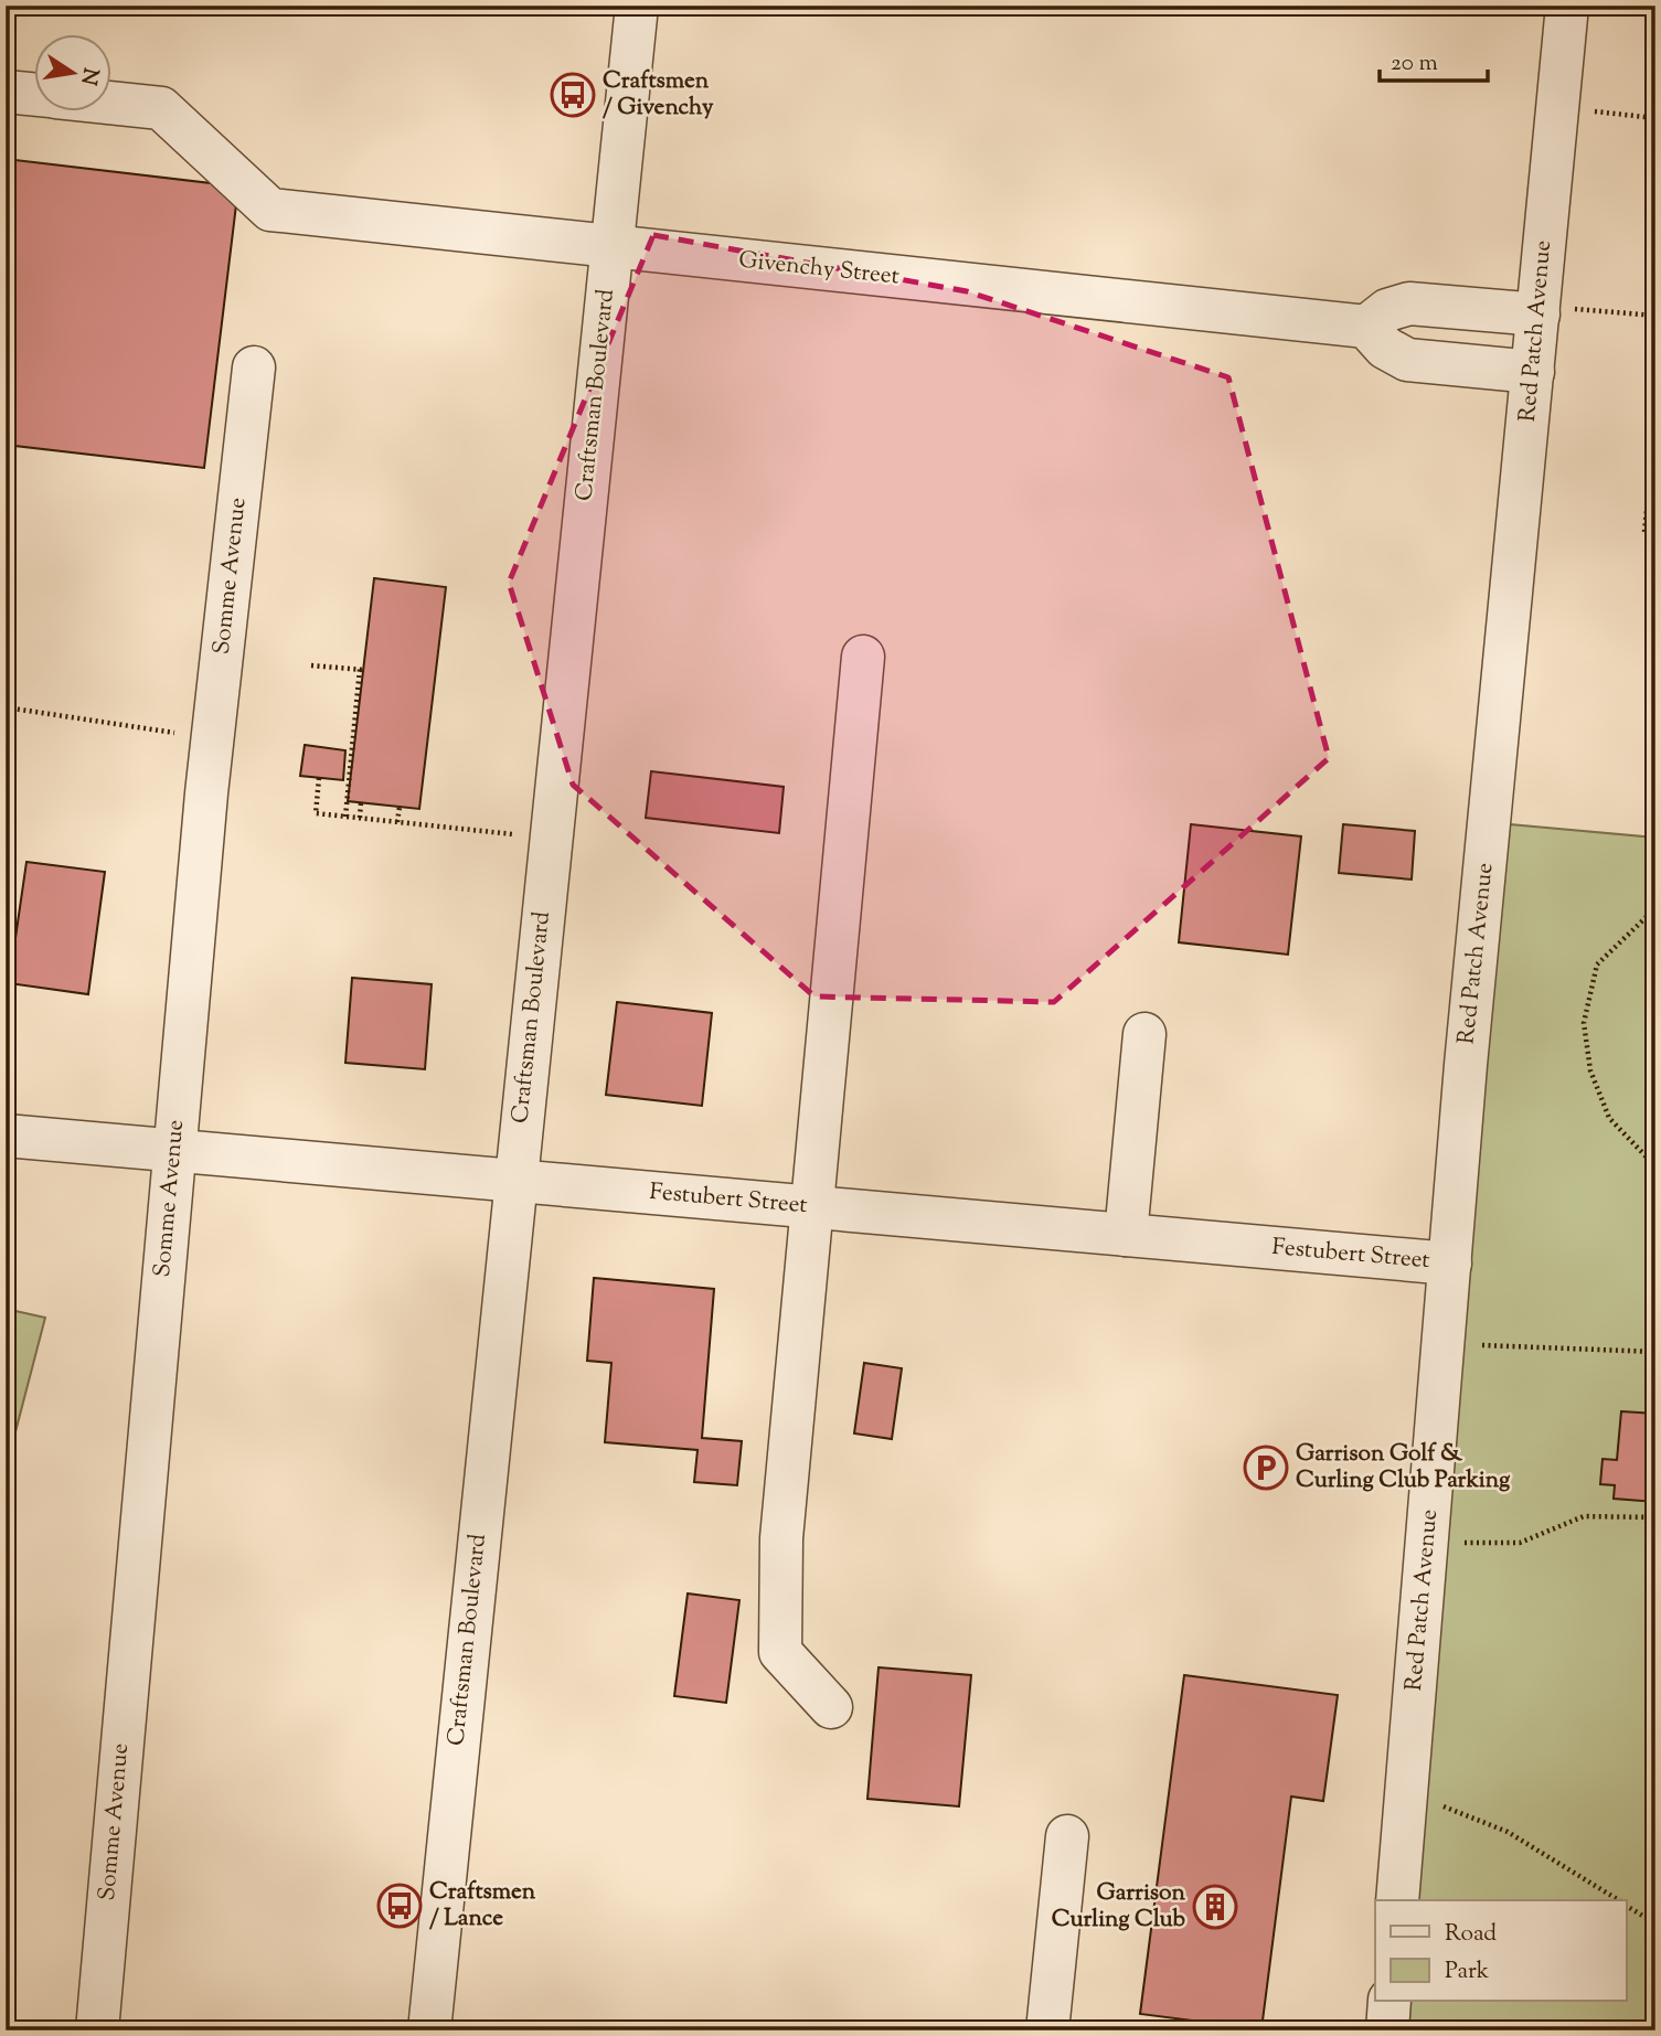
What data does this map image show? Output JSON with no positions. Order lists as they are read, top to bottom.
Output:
{
  "streets": {
    "street": [
      "Givenchy Street",
      "Red Patch Avenue",
      "Craftsman Boulevard",
      "Somme Avenue",
      "Festubert Street"
    ]
  },
  "crossings": [
    ["Givenchy Street", "Craftsman Boulevard"],
    ["Red Patch Avenue", "Festubert Street"],
    ["Craftsman Boulevard", "Festubert Street"],
    ["Somme Avenue", "Festubert Street"]
  ],
  "places": {
    "bus stop": ["Craftsmen / Givenchy", "Craftsmen / Lance"],
    "parking": ["Garrison Golf & Curling Club Parking"],
    "building": ["Garrison Curling Club"]
  },
  "legend": ["Road", "Park"],
  "scale_bar": "20 m",
  "north": "right"
}
